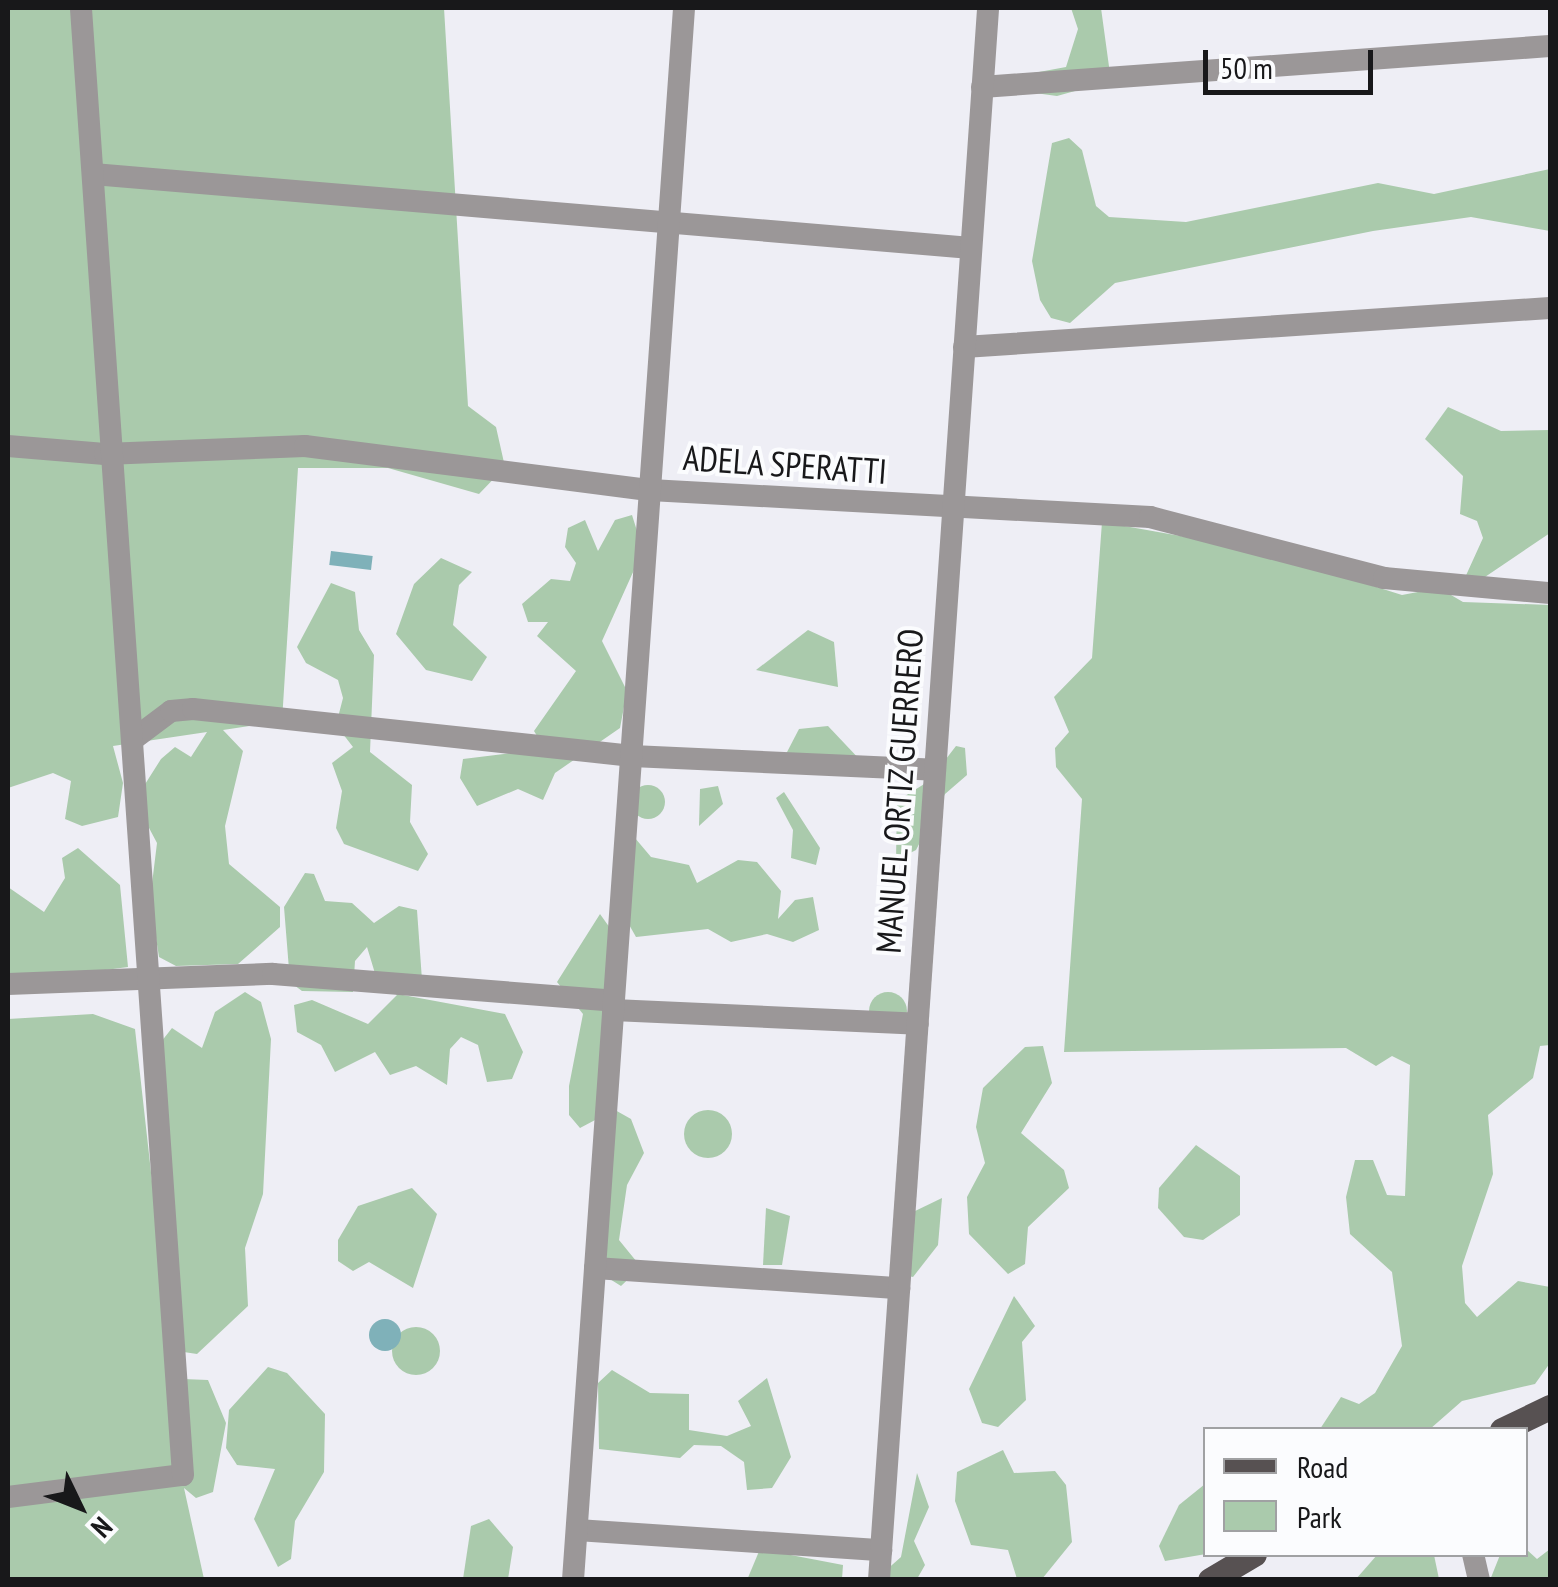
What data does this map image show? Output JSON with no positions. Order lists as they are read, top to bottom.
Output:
{
  "streets": {
    "street": ["ADELA SPERATTI", "MANUEL ORTIZ GUERRERO"]
  },
  "crossings": [
    ["ADELA SPERATTI", "MANUEL ORTIZ GUERRERO"]
  ],
  "legend": ["Road", "Park"],
  "scale_bar": "50 m",
  "north": "bottom right"
}
